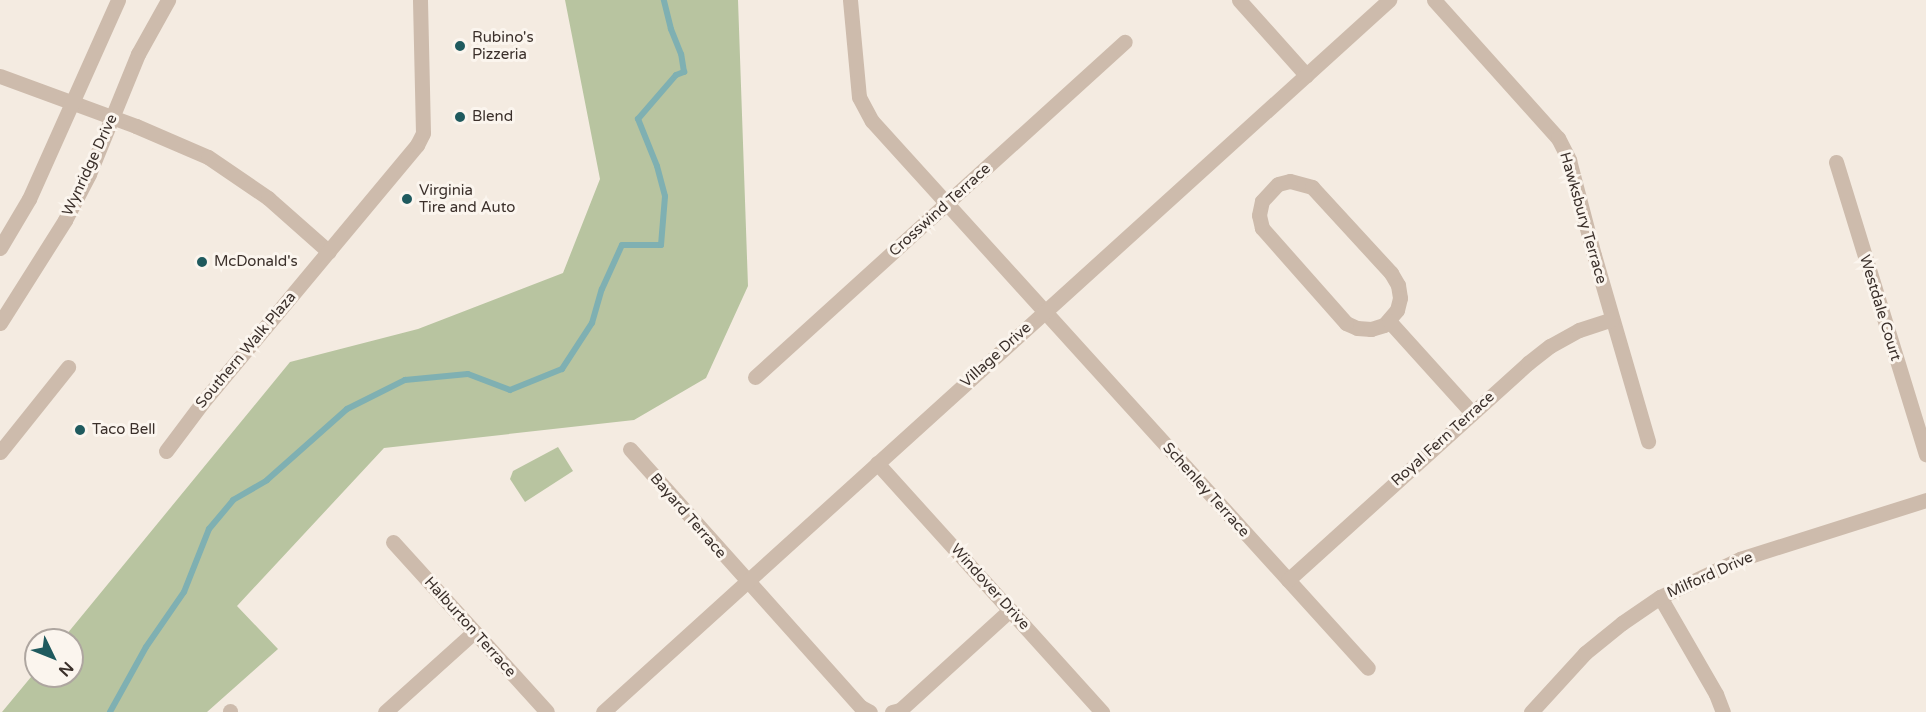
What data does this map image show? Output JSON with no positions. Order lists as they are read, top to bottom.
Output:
{
  "streets": {
    "street": [
      "Wynridge Drive",
      "Crosswind Terrace",
      "Hawksbury Terrace",
      "Westdale Court",
      "Southern Walk Plaza",
      "Village Drive",
      "Royal Fern Terrace",
      "Schenley Terrace",
      "Bayard Terrace",
      "Milford Drive",
      "Windover Drive",
      "Halburton Terrace"
    ]
  },
  "crossings": [
    ["Crosswind Terrace", "Schenley Terrace"],
    ["Hawksbury Terrace", "Royal Fern Terrace"],
    ["Village Drive", "Schenley Terrace"],
    ["Village Drive", "Bayard Terrace"],
    ["Village Drive", "Windover Drive"],
    ["Royal Fern Terrace", "Schenley Terrace"]
  ],
  "places": [
    "Rubino's Pizzeria",
    "Blend",
    "Virginia Tire and Auto",
    "McDonald's",
    "Taco Bell"
  ],
  "north": "bottom right"
}
